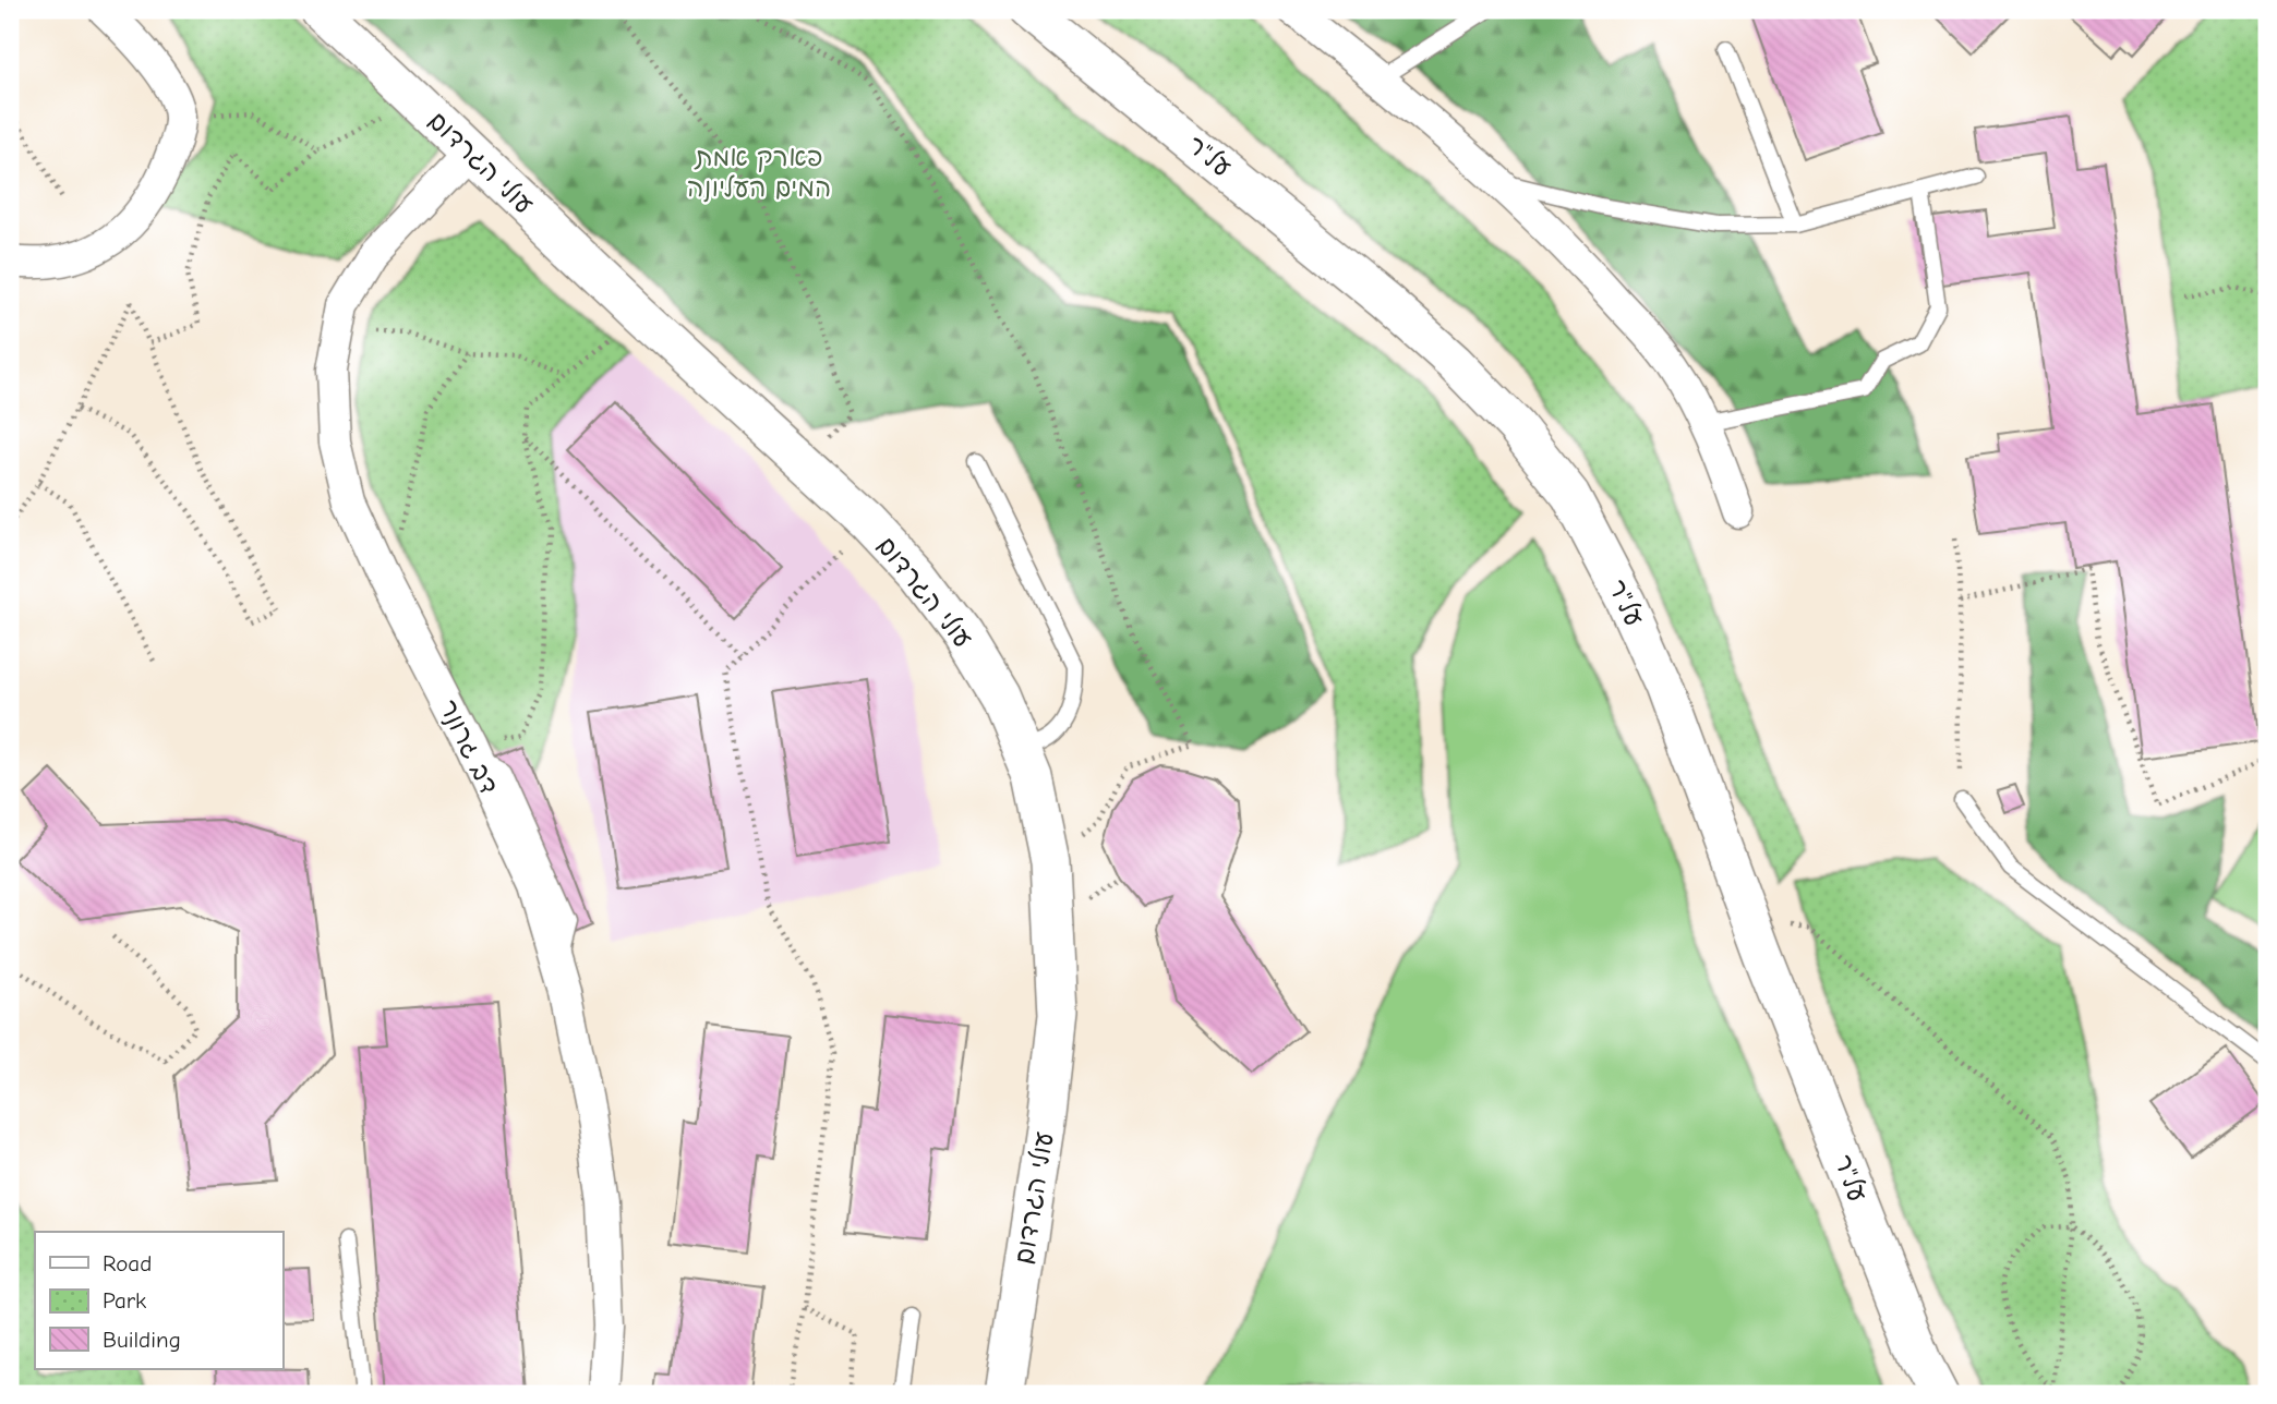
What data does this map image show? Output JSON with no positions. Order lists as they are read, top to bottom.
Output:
{
  "streets": {
    "street": ["על\"ר", "עולי הגרדום", "דב גרונר"]
  },
  "crossings": [
    ["עולי הגרדום", "דב גרונר"]
  ],
  "parks": ["פארק אמת המים העליונה"],
  "legend": ["Road", "Park", "Building"]
}
